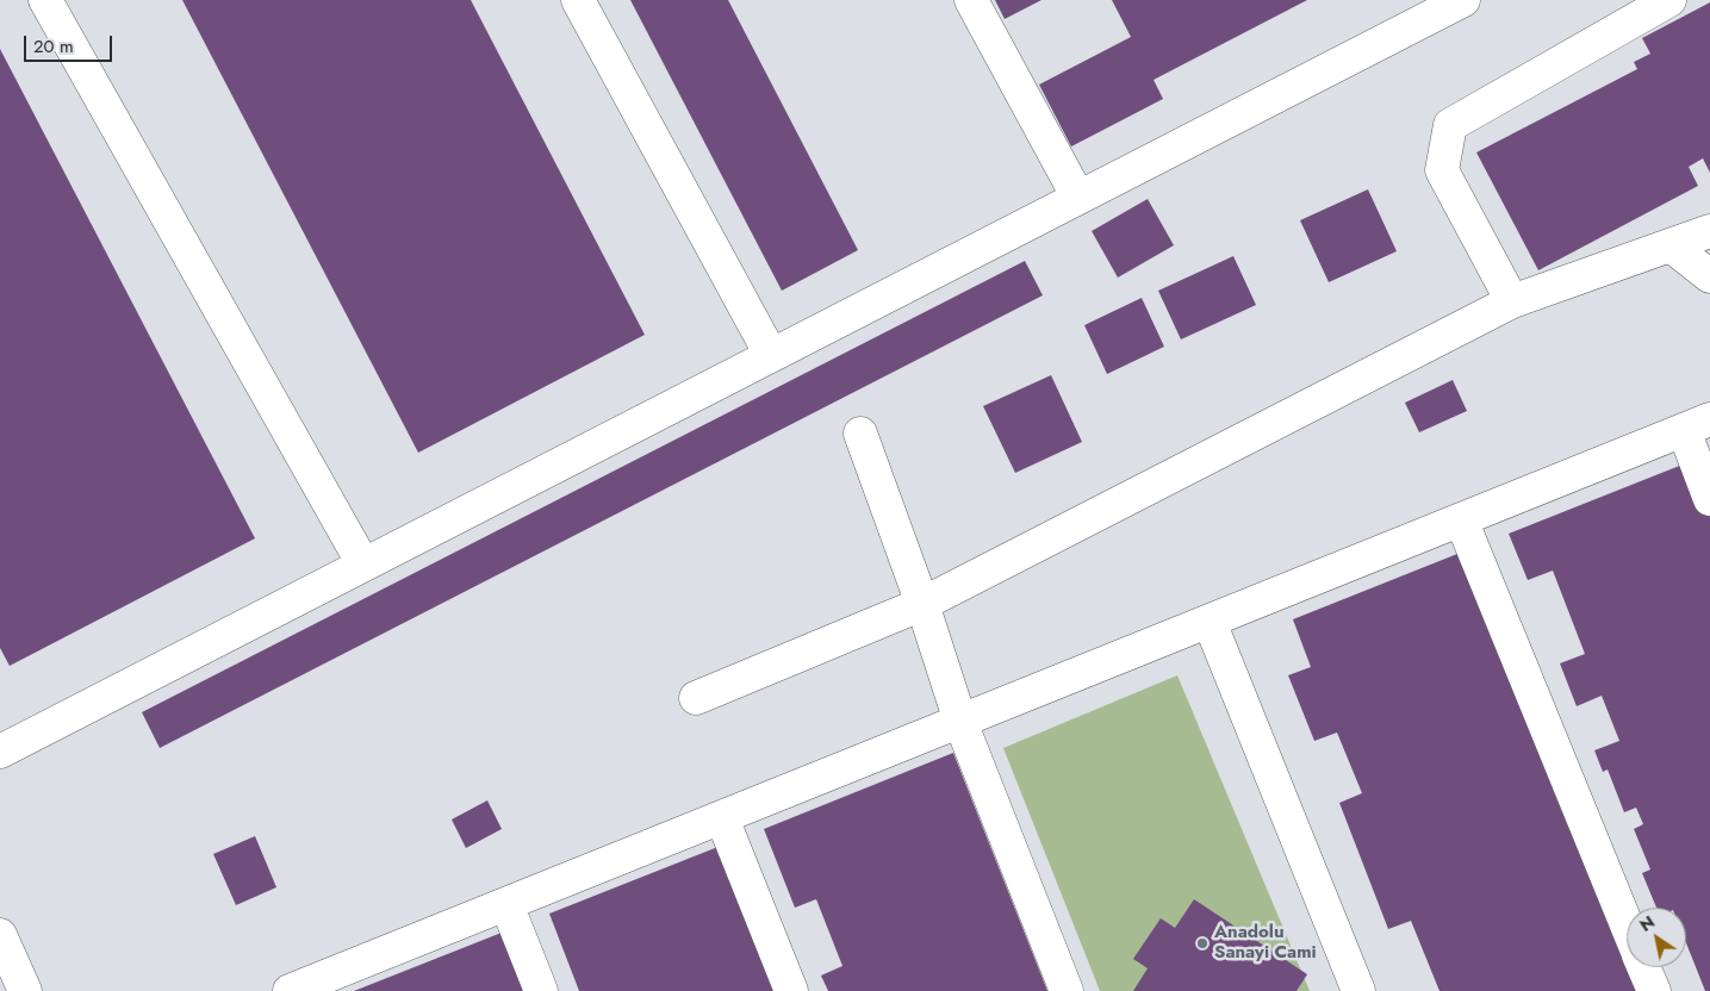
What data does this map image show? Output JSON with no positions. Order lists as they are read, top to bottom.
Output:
{
  "places": ["Anadolu Sanayi Cami"],
  "scale_bar": "20 m",
  "north": "top left"
}
